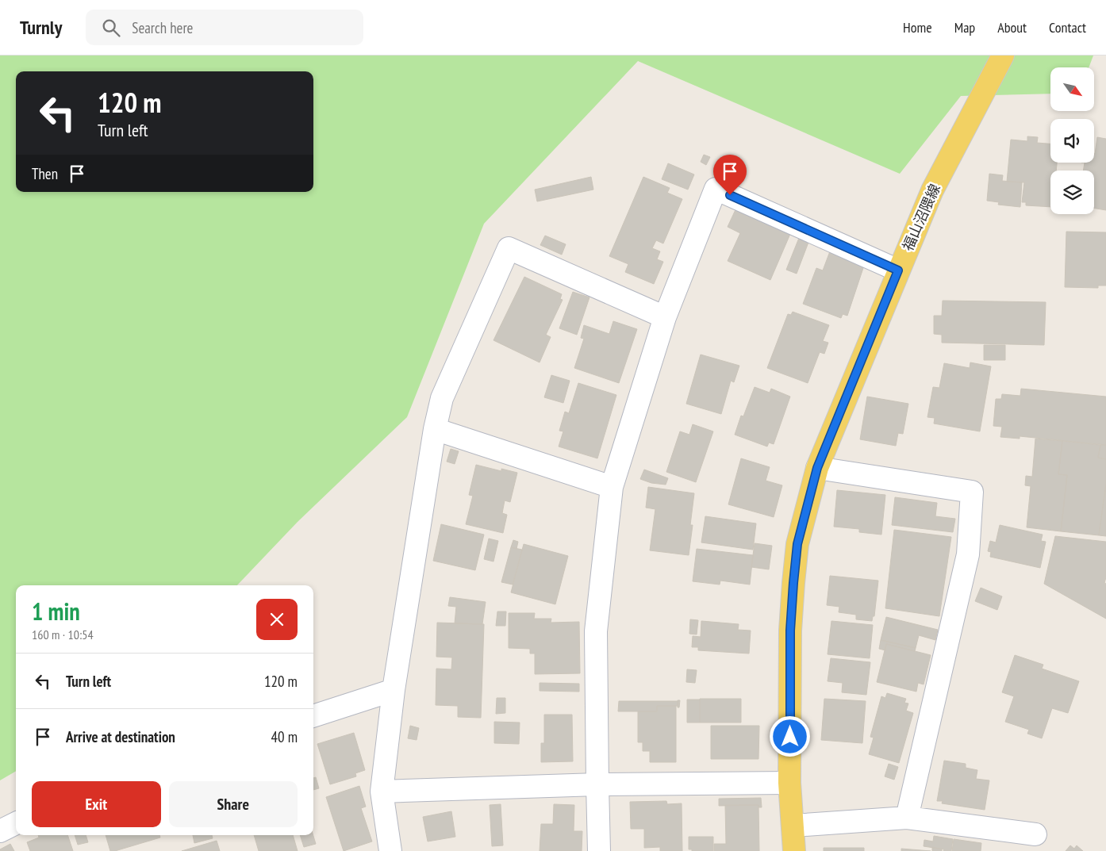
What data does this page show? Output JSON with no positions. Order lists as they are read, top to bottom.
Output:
{
  "streets": {
    "main road": ["福山沼隈線"]
  },
  "north": "bottom right",
  "page": {
    "header": "Turnly",
    "search": "Search here",
    "nav": [
      "Home",
      "Map",
      "About",
      "Contact"
    ],
    "turn": ["120 m", "Turn left"],
    "then": "Then",
    "heading": ["1 min", "160 m · 10:54"],
    "list": [
      {
        "name": "Turn left",
        "value": "120 m"
      },
      {
        "name": "Arrive at destination",
        "value": "40 m"
      }
    ],
    "buttons": ["Exit", "Share"]
  }
}
